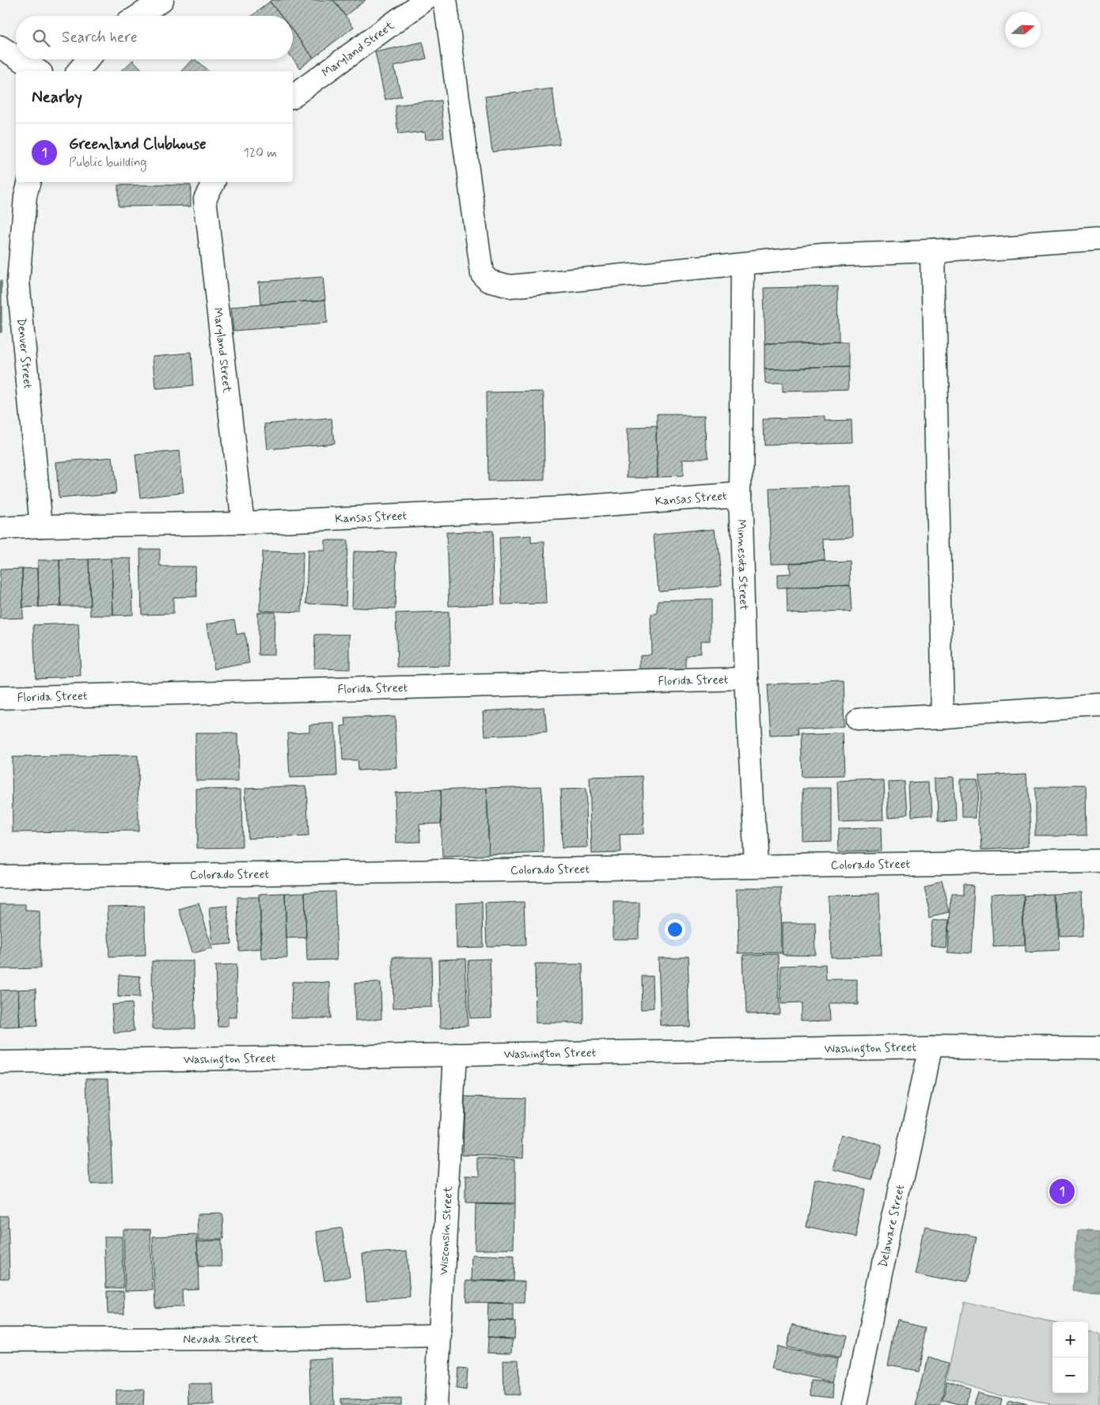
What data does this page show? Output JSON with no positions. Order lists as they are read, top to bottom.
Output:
{
  "streets": {
    "street": [
      "Maryland Street",
      "Denver Street",
      "Kansas Street",
      "Minnesota Street",
      "Florida Street",
      "Colorado Street",
      "Washington Street",
      "Delaware Street",
      "Wisconsin Street",
      "Nevada Street"
    ]
  },
  "crossings": [
    ["Maryland Street", "Kansas Street"],
    ["Denver Street", "Kansas Street"],
    ["Kansas Street", "Minnesota Street"],
    ["Minnesota Street", "Florida Street"],
    ["Minnesota Street", "Colorado Street"],
    ["Washington Street", "Delaware Street"],
    ["Washington Street", "Wisconsin Street"],
    ["Wisconsin Street", "Nevada Street"]
  ],
  "north": "right",
  "page": {
    "search": "Search here",
    "heading": "Nearby",
    "list": [
      {
        "mark": "1",
        "name": "Greenland Clubhouse",
        "note": "Public building",
        "value": "120 m"
      }
    ],
    "pins": "1",
    "map_buttons": ["+", "−"]
  }
}
